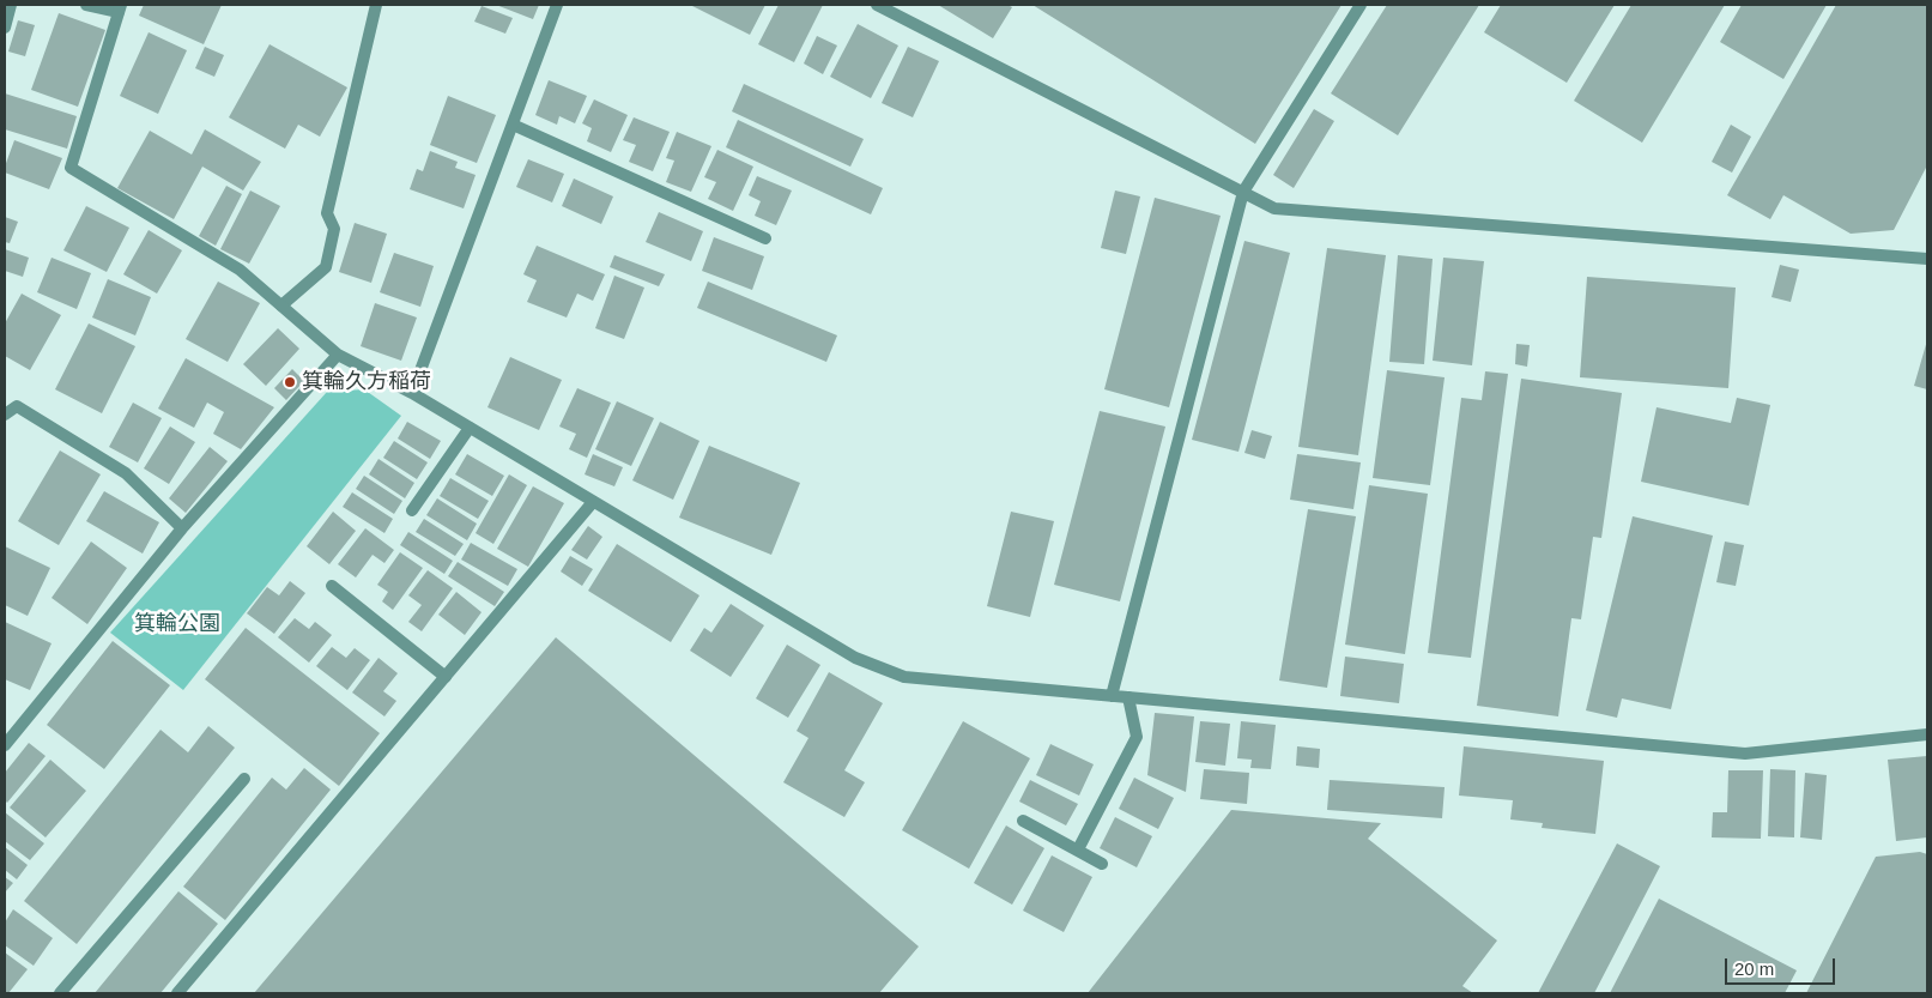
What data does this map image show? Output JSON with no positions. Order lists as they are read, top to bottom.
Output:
{
  "parks": ["箕輪公園"],
  "places": ["箕輪久方稲荷"],
  "scale_bar": "20 m"
}
